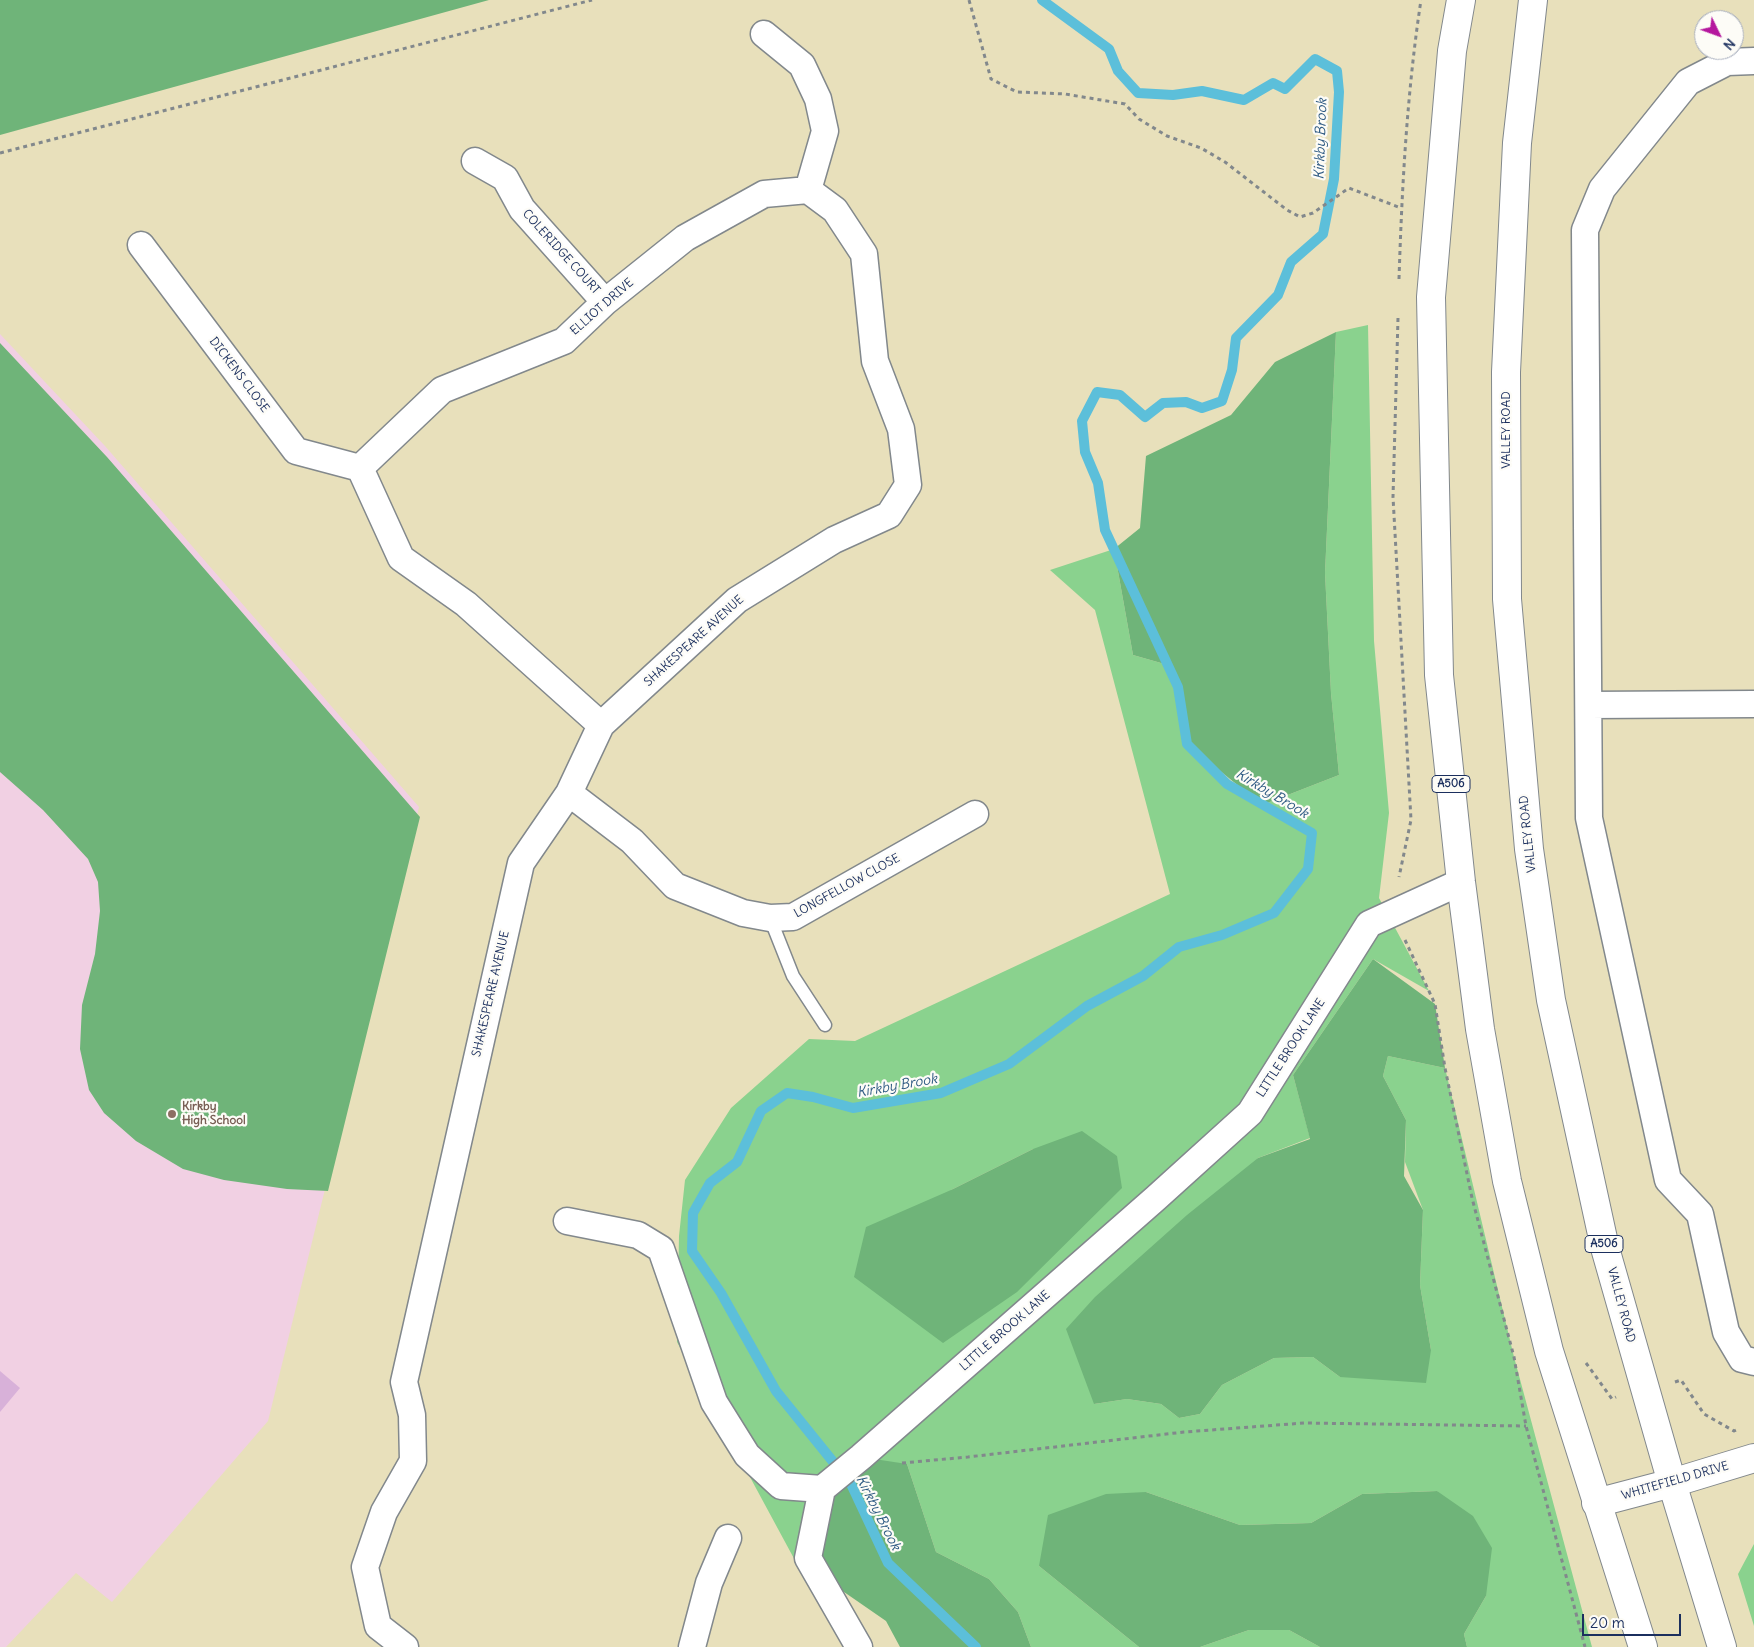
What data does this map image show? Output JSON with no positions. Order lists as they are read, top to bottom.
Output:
{
  "streets": {
    "main road": ["VALLEY ROAD", "A506", "WHITEFIELD DRIVE"],
    "street": [
      "COLERIDGE COURT",
      "ELLIOT DRIVE",
      "DICKENS CLOSE",
      "SHAKESPEARE AVENUE",
      "LONGFELLOW CLOSE",
      "LITTLE BROOK LANE"
    ]
  },
  "crossings": [
    ["COLERIDGE COURT", "ELLIOT DRIVE"],
    ["ELLIOT DRIVE", "DICKENS CLOSE"],
    ["ELLIOT DRIVE", "SHAKESPEARE AVENUE"],
    ["VALLEY ROAD", "WHITEFIELD DRIVE"],
    ["SHAKESPEARE AVENUE", "LONGFELLOW CLOSE"],
    ["A506", "LITTLE BROOK LANE"],
    ["A506", "WHITEFIELD DRIVE"]
  ],
  "water": ["Kirkby Brook"],
  "places": ["Kirkby High School"],
  "scale_bar": "20 m",
  "north": "bottom right"
}
